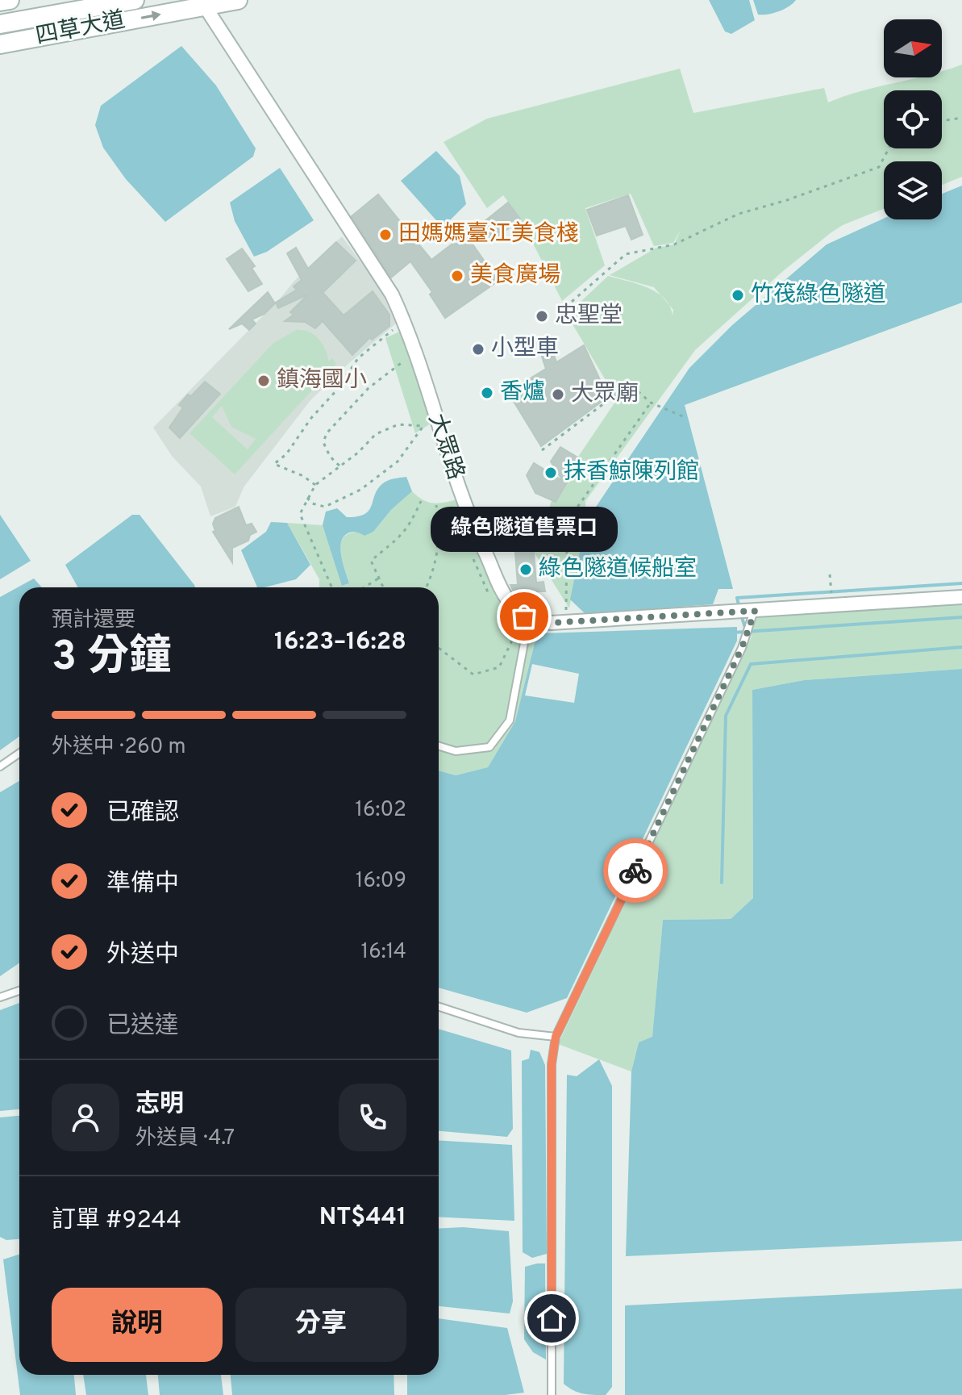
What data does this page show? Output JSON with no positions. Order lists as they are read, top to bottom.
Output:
{
  "streets": {
    "street": ["四草大道", "大眾路"]
  },
  "crossings": [
    ["四草大道", "大眾路"]
  ],
  "places": [
    "田媽媽臺江美食棧",
    "美食廣場",
    "竹筏綠色隧道",
    "忠聖堂",
    "小型車",
    "鎮海國小",
    "香爐",
    "大眾廟",
    "抹香鯨陳列館",
    "綠色隧道候船室",
    "綠色隧道售票口"
  ],
  "north": "right",
  "page": {
    "bubble": "綠色隧道售票口",
    "heading": ["3 分鐘", "預計還要", "16:23–16:28"],
    "panel": [
      "志明",
      "外送員 · 4.7",
      "訂單 #9244",
      "NT$441"
    ],
    "bar": "外送中 · 260 m",
    "list": [
      ["已確認", "16:02"],
      ["準備中", "16:09"],
      ["外送中", "16:14"],
      "已送達"
    ],
    "buttons": ["說明", "分享"]
  }
}
